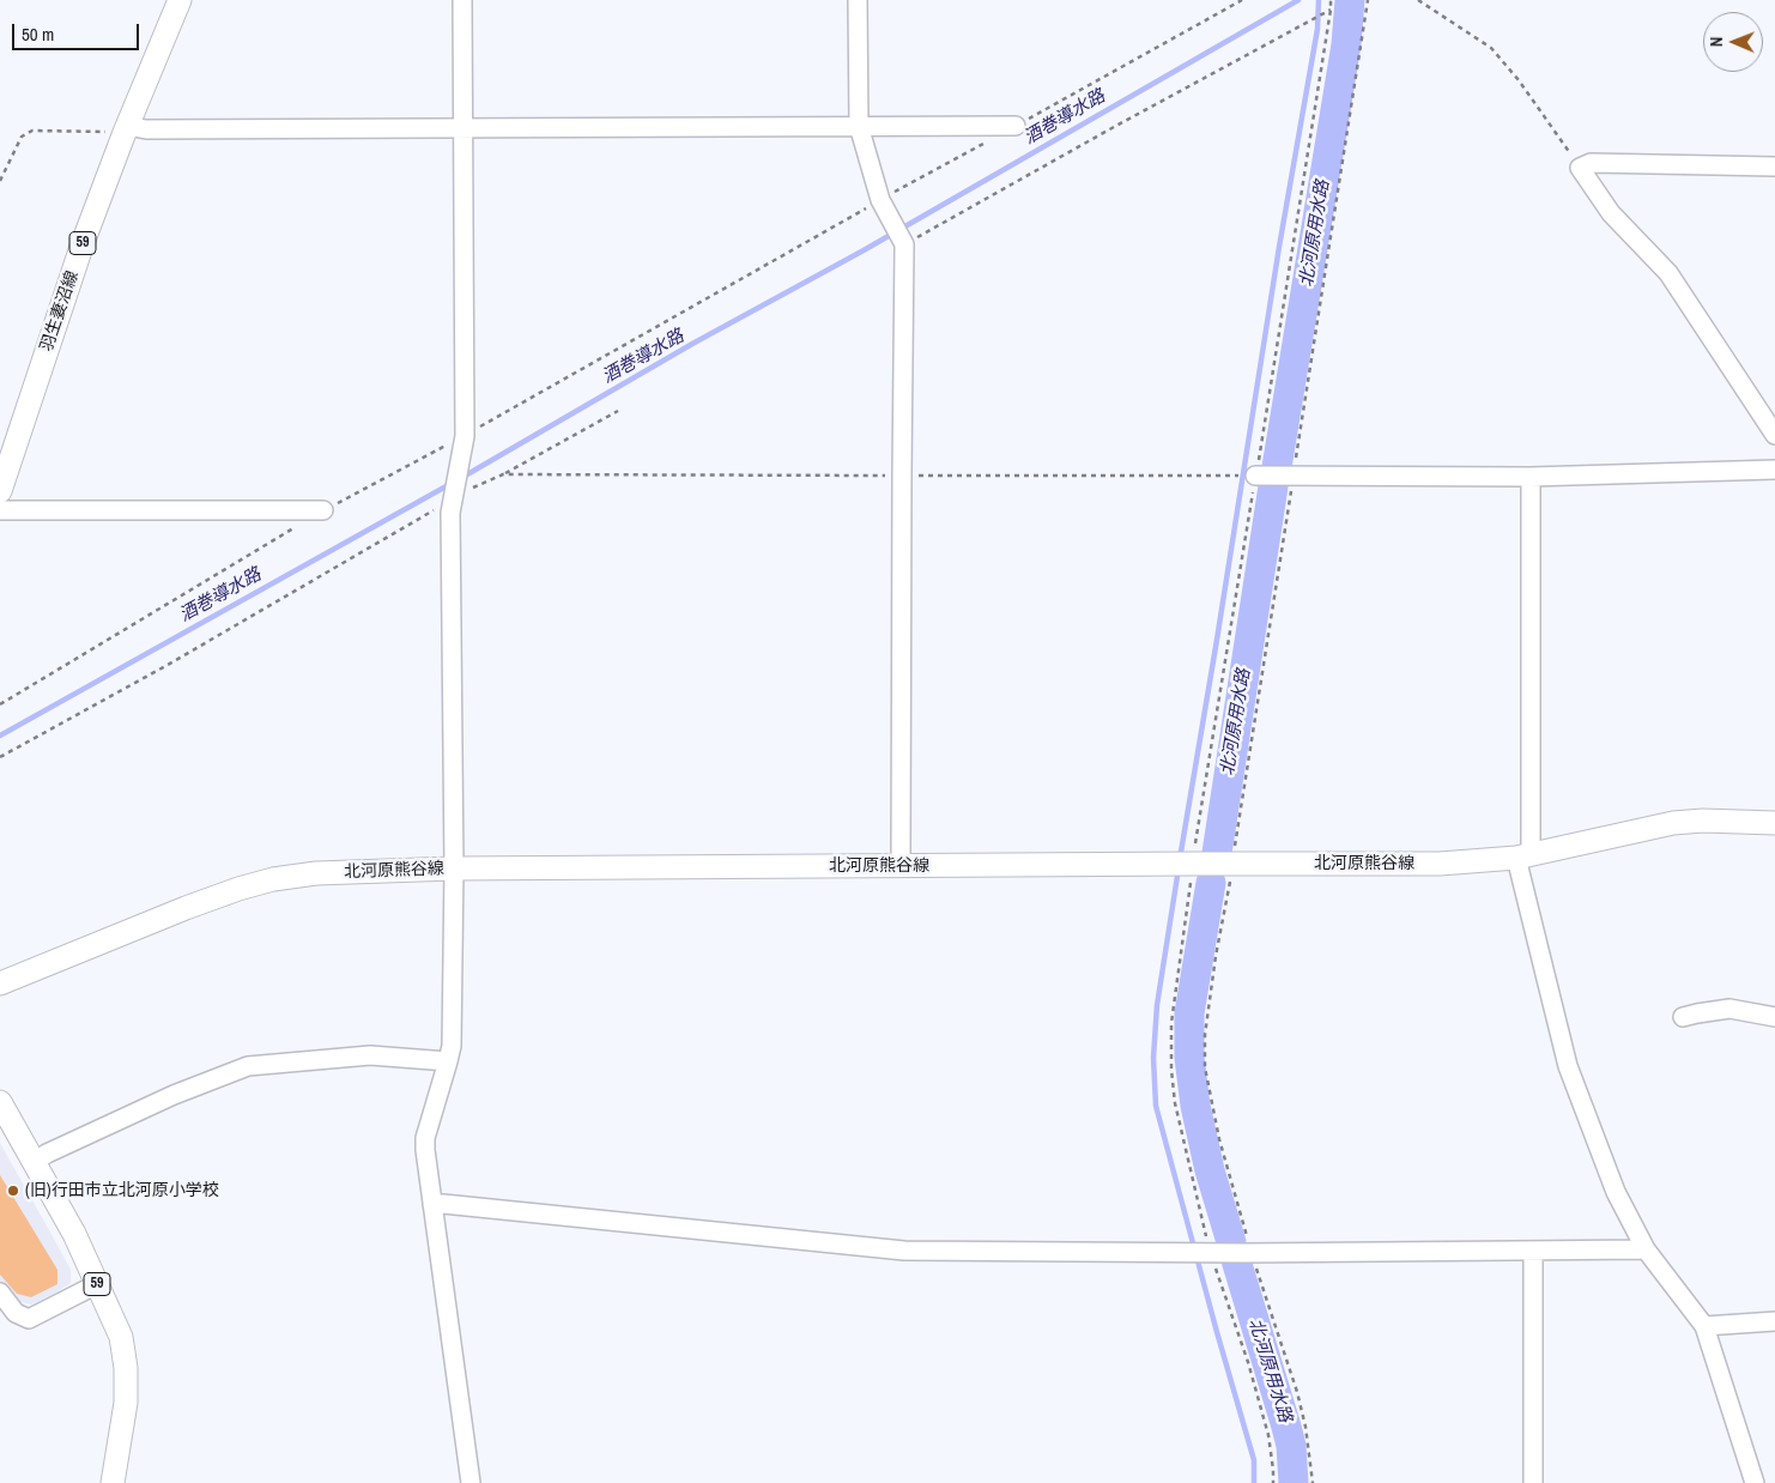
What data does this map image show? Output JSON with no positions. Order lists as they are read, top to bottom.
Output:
{
  "streets": {
    "main road": ["59", "羽生妻沼線", "北河原熊谷線"]
  },
  "water": ["酒巻導水路", "北河原用水路"],
  "places": ["(旧)行田市立北河原小学校"],
  "scale_bar": "50 m",
  "north": "left"
}
